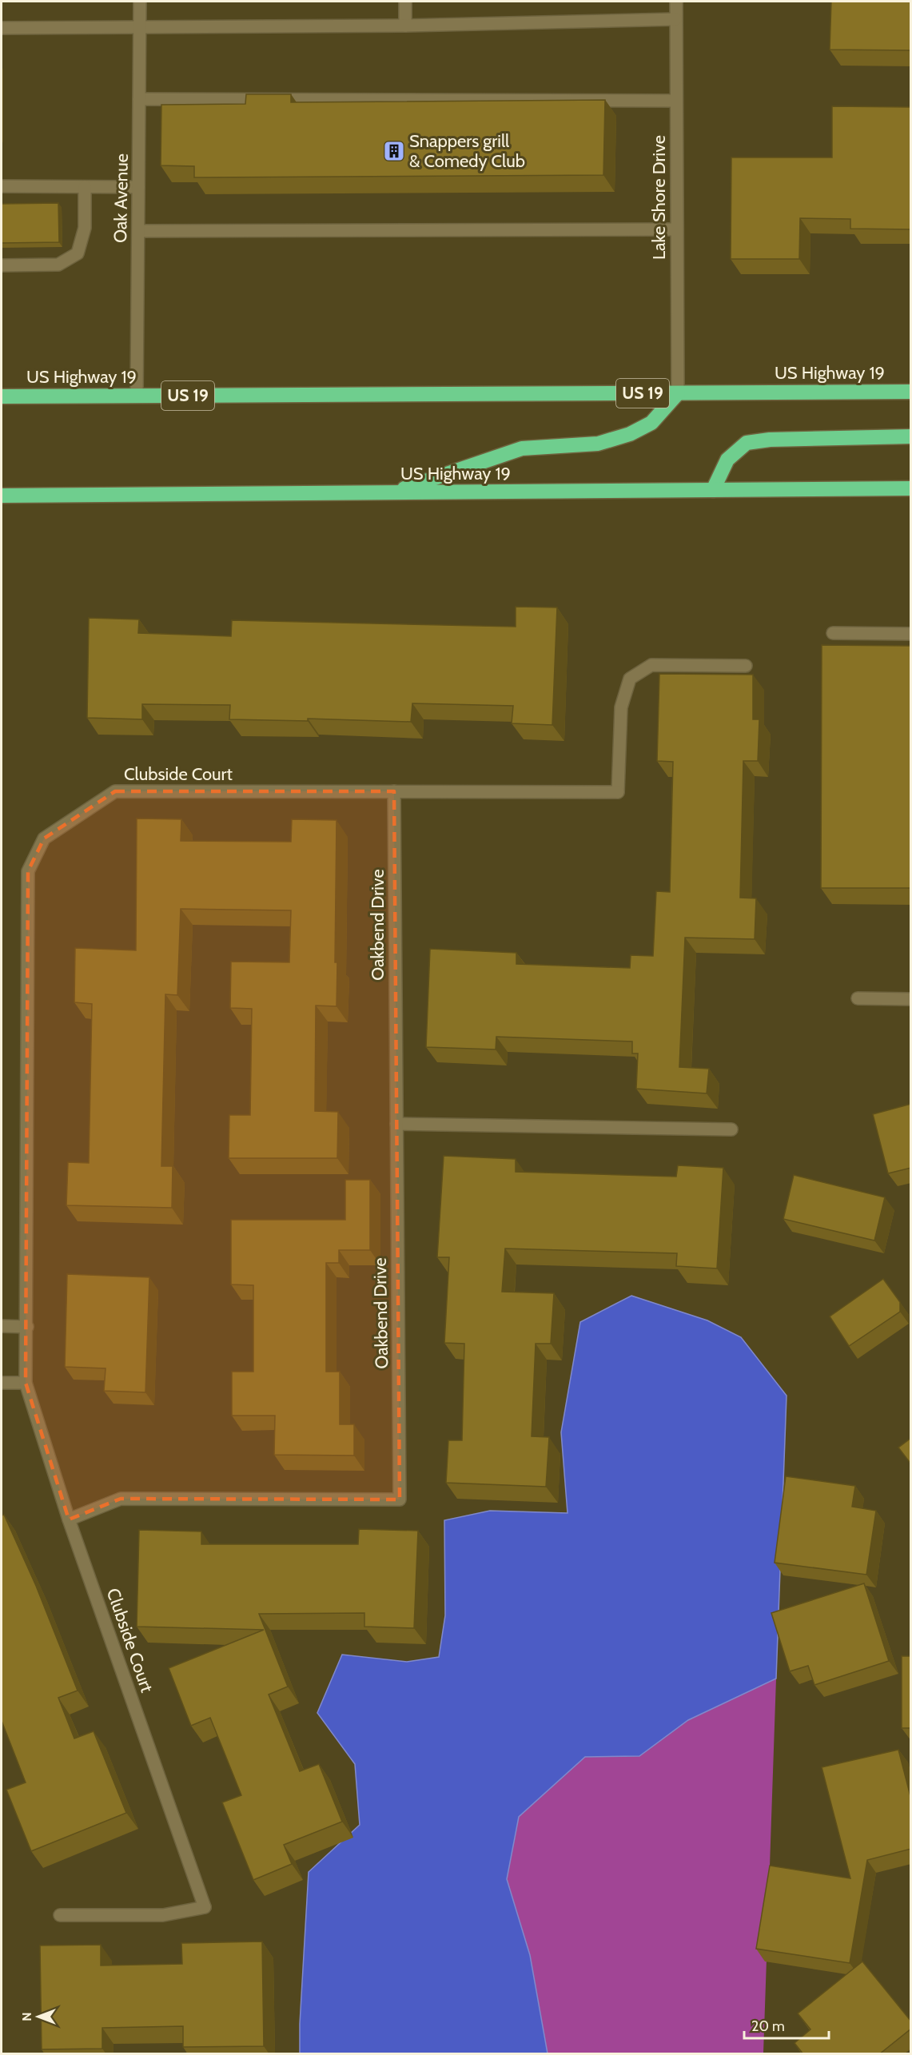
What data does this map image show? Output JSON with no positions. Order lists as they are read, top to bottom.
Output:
{
  "streets": {
    "highway": ["US Highway 19", "US 19"],
    "street": [
      "Lake Shore Drive",
      "Oak Avenue",
      "Clubside Court",
      "Oakbend Drive"
    ]
  },
  "crossings": [
    ["Lake Shore Drive", "US Highway 19"],
    ["Oak Avenue", "US Highway 19"],
    ["Clubside Court", "Oakbend Drive"]
  ],
  "places": {
    "building": ["Snappers grill & Comedy Club"]
  },
  "scale_bar": "20 m",
  "north": "left"
}
